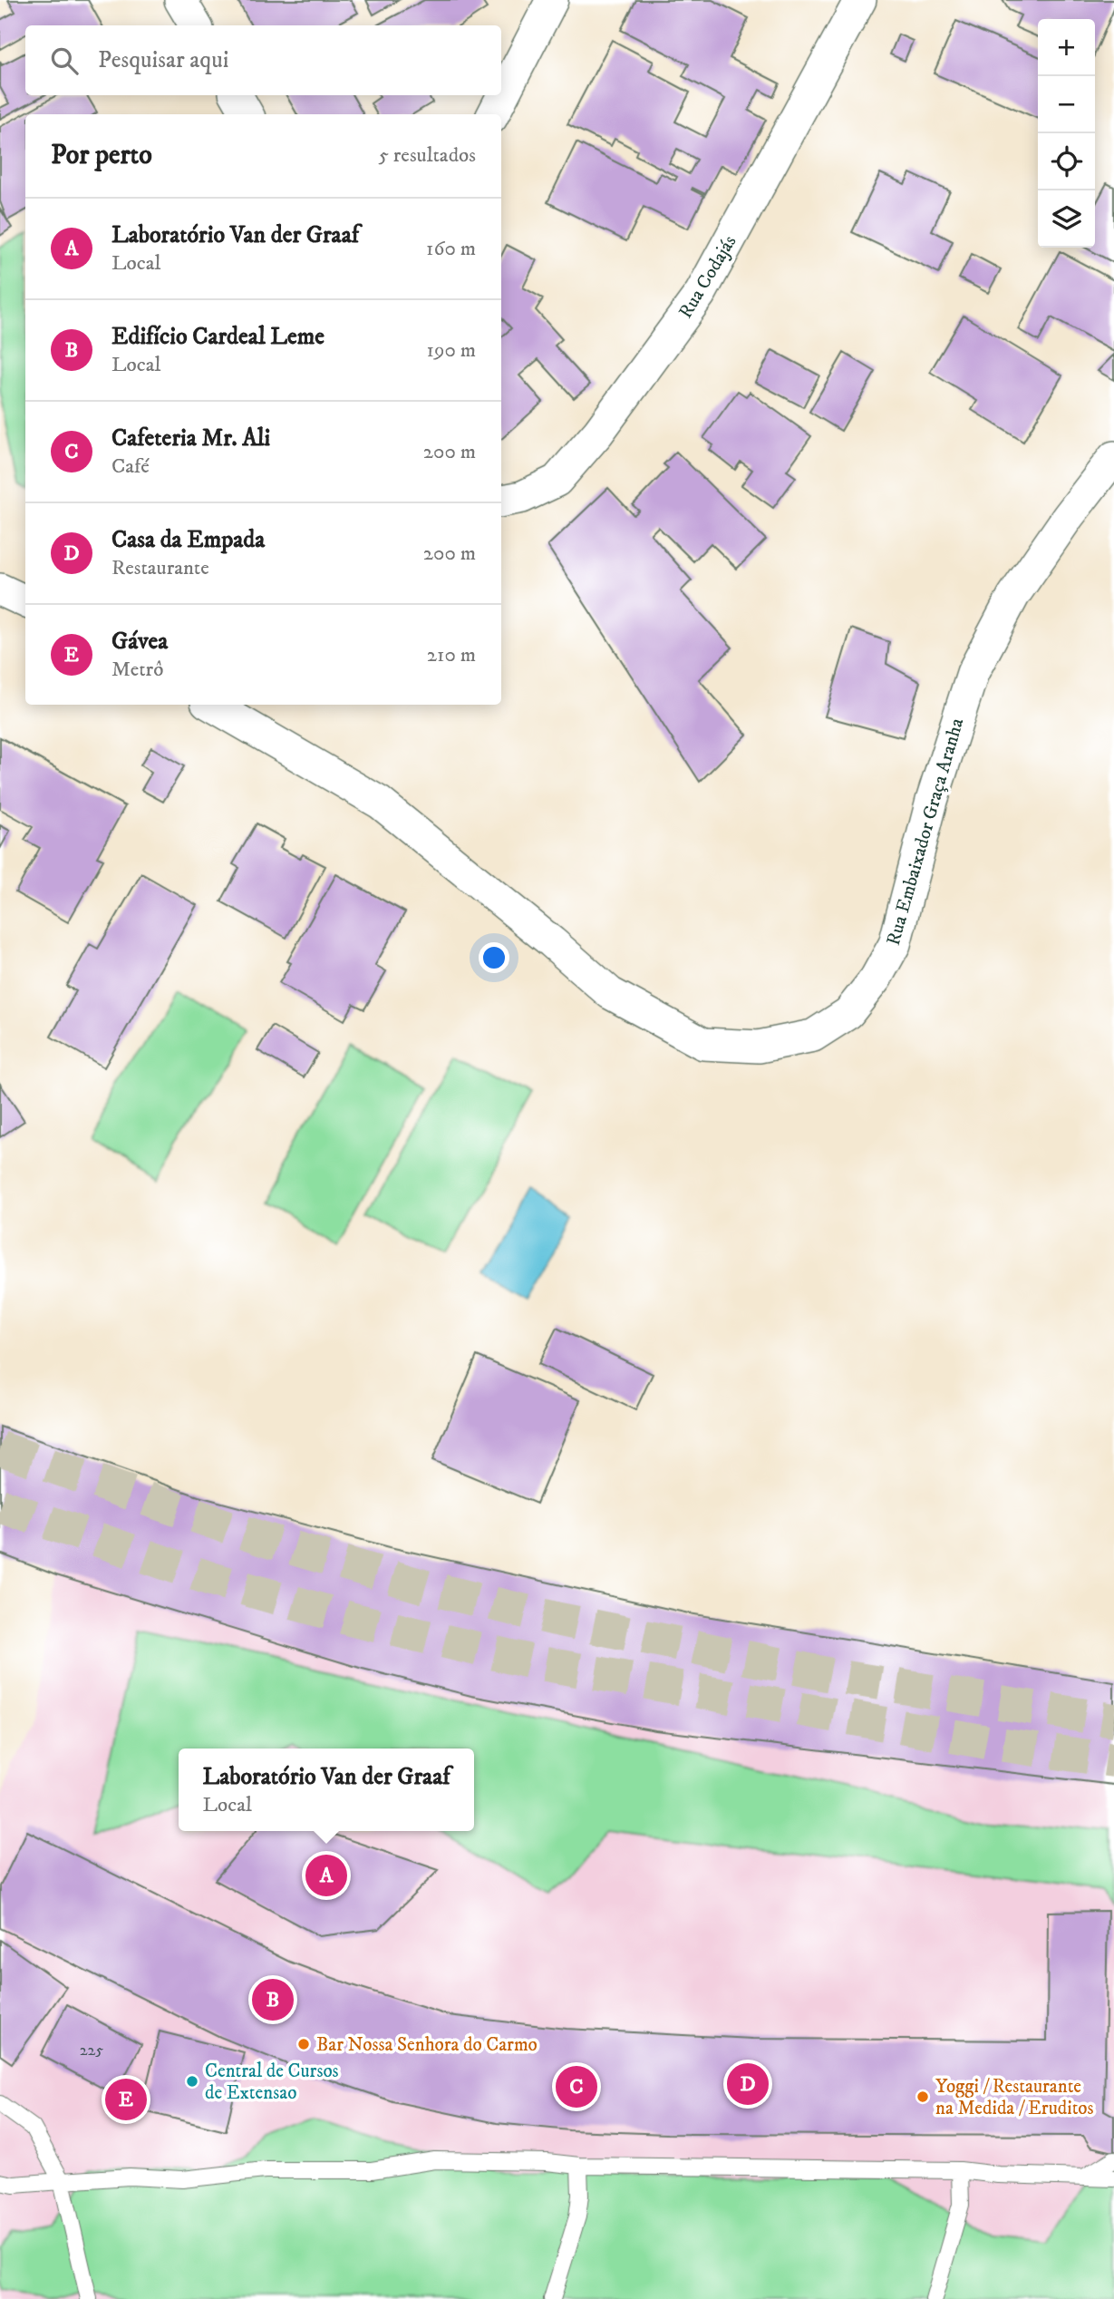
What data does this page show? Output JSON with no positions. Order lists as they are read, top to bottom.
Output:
{
  "streets": {
    "street": ["Rua Codajás", "Rua Embaixador Graça Aranha"]
  },
  "places": ["Bar Nossa Senhora do Carmo", "Central de Cursos de Extensao", "Yoggi / Restaurante na Medida / Eruditos"],
  "house_numbers": ["225"],
  "page": {
    "map_buttons": ["+", "−"],
    "search": "Pesquisar aqui",
    "heading": ["Por perto", "5 resultados"],
    "list": [
      {
        "mark": "A",
        "name": "Laboratório Van der Graaf",
        "note": "Local",
        "value": "160 m"
      },
      {
        "mark": "B",
        "name": "Edifício Cardeal Leme",
        "note": "Local",
        "value": "190 m"
      },
      {
        "mark": "C",
        "name": "Cafeteria Mr. Ali",
        "note": "Café",
        "value": "200 m"
      },
      {
        "mark": "D",
        "name": "Casa da Empada",
        "note": "Restaurante",
        "value": "200 m"
      },
      {
        "mark": "E",
        "name": "Gávea",
        "note": "Metrô",
        "value": "210 m"
      }
    ],
    "popup": ["Laboratório Van der Graaf", "Local"],
    "pins": [
      "A",
      "B",
      "D",
      "C",
      "E"
    ]
  }
}
